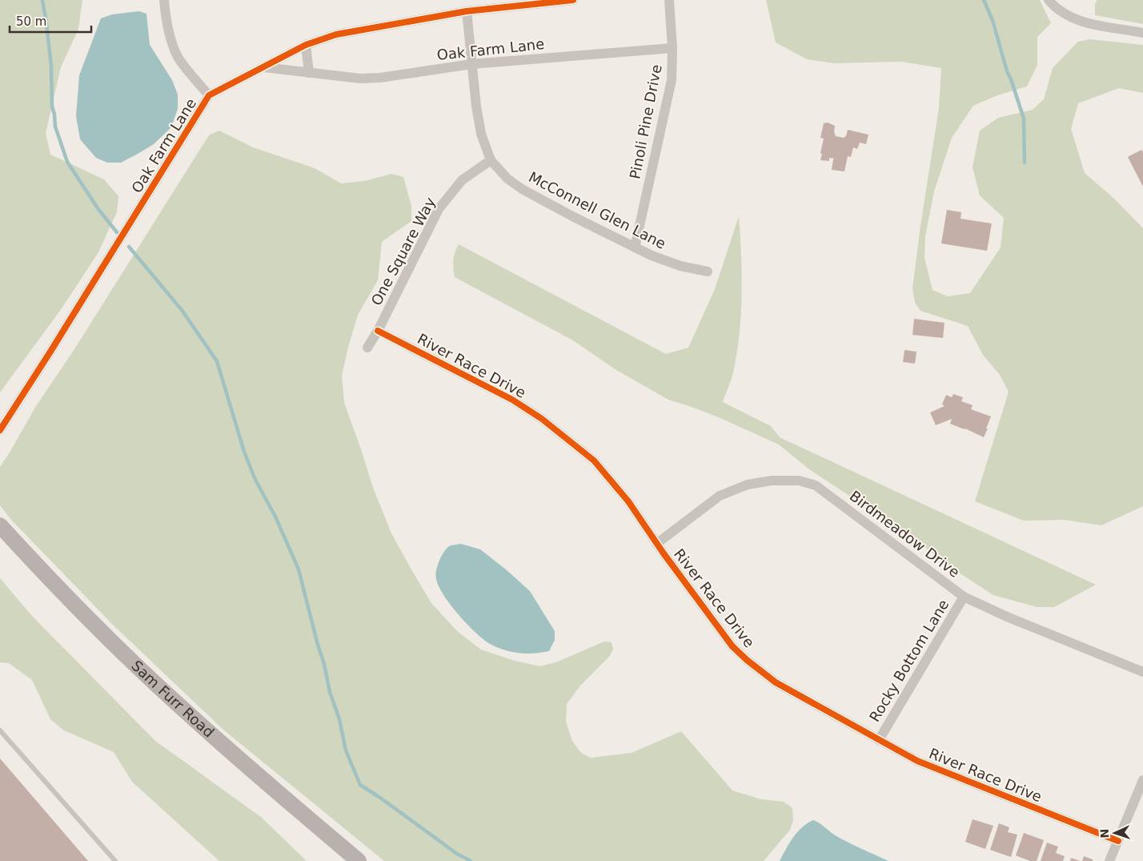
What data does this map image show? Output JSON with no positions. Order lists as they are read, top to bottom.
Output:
{
  "streets": {
    "main road": ["Sam Furr Road"],
    "street": [
      "Oak Farm Lane",
      "Pinoli Pine Drive",
      "McConnell Glen Lane",
      "One Square Way",
      "River Race Drive",
      "Birdmeadow Drive",
      "Rocky Bottom Lane"
    ]
  },
  "crossings": [
    ["Oak Farm Lane", "Pinoli Pine Drive"],
    ["Oak Farm Lane", "McConnell Glen Lane"],
    ["Pinoli Pine Drive", "McConnell Glen Lane"],
    ["McConnell Glen Lane", "One Square Way"],
    ["One Square Way", "River Race Drive"],
    ["River Race Drive", "Birdmeadow Drive"],
    ["River Race Drive", "Rocky Bottom Lane"],
    ["Birdmeadow Drive", "Rocky Bottom Lane"]
  ],
  "scale_bar": "50 m",
  "north": "left"
}
